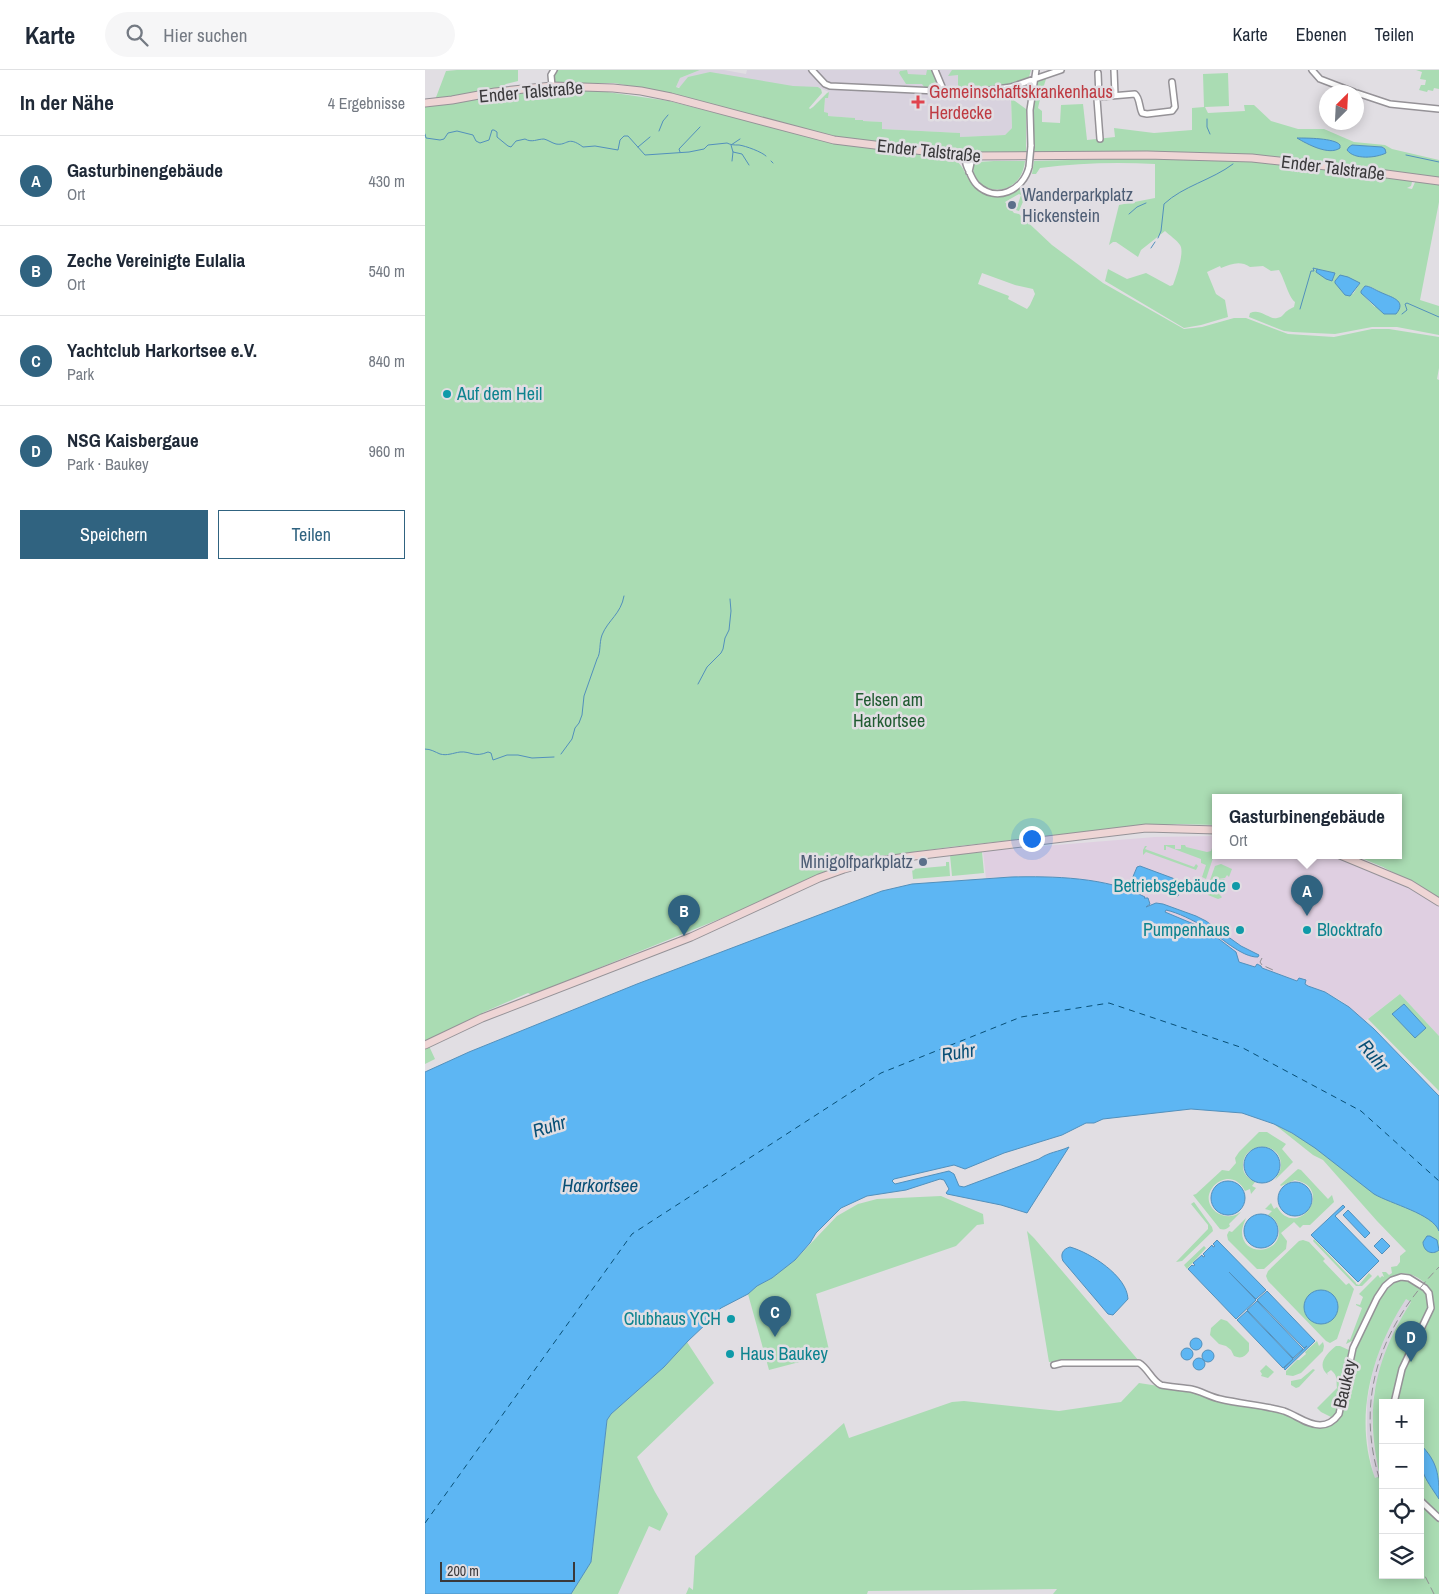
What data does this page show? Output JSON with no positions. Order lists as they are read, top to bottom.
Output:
{
  "streets": {
    "main road": ["Ender Talstraße"],
    "street": ["Baukey"]
  },
  "water": ["Ruhr", "Harkortsee"],
  "parks": ["Felsen am Harkortsee"],
  "places": {
    "health": ["Gemeinschaftskrankenhaus Herdecke"],
    "other": [
      "Wanderparkplatz Hickenstein",
      "Auf dem Heil",
      "Minigolfparkplatz",
      "Betriebsgebäude",
      "Pumpenhaus",
      "Blocktrafo",
      "Clubhaus YCH",
      "Haus Baukey"
    ]
  },
  "scale_bar": "200 m",
  "north": "top right",
  "page": {
    "header": "Karte",
    "search": "Hier suchen",
    "nav": ["Karte", "Ebenen", "Teilen"],
    "heading": ["In der Nähe", "4 Ergebnisse"],
    "list": [
      {
        "mark": "A",
        "name": "Gasturbinengebäude",
        "note": "Ort",
        "value": "430 m"
      },
      {
        "mark": "B",
        "name": "Zeche Vereinigte Eulalia",
        "note": "Ort",
        "value": "540 m"
      },
      {
        "mark": "C",
        "name": "Yachtclub Harkortsee e.V.",
        "note": "Park",
        "value": "840 m"
      },
      {
        "mark": "D",
        "name": "NSG Kaisbergaue",
        "note": "Park · Baukey",
        "value": "960 m"
      }
    ],
    "buttons": ["Speichern", "Teilen"],
    "popup": ["Gasturbinengebäude", "Ort"],
    "pins": [
      "A",
      "B",
      "C",
      "D"
    ],
    "map_buttons": ["+", "−"],
    "scale": "200 m"
  }
}
